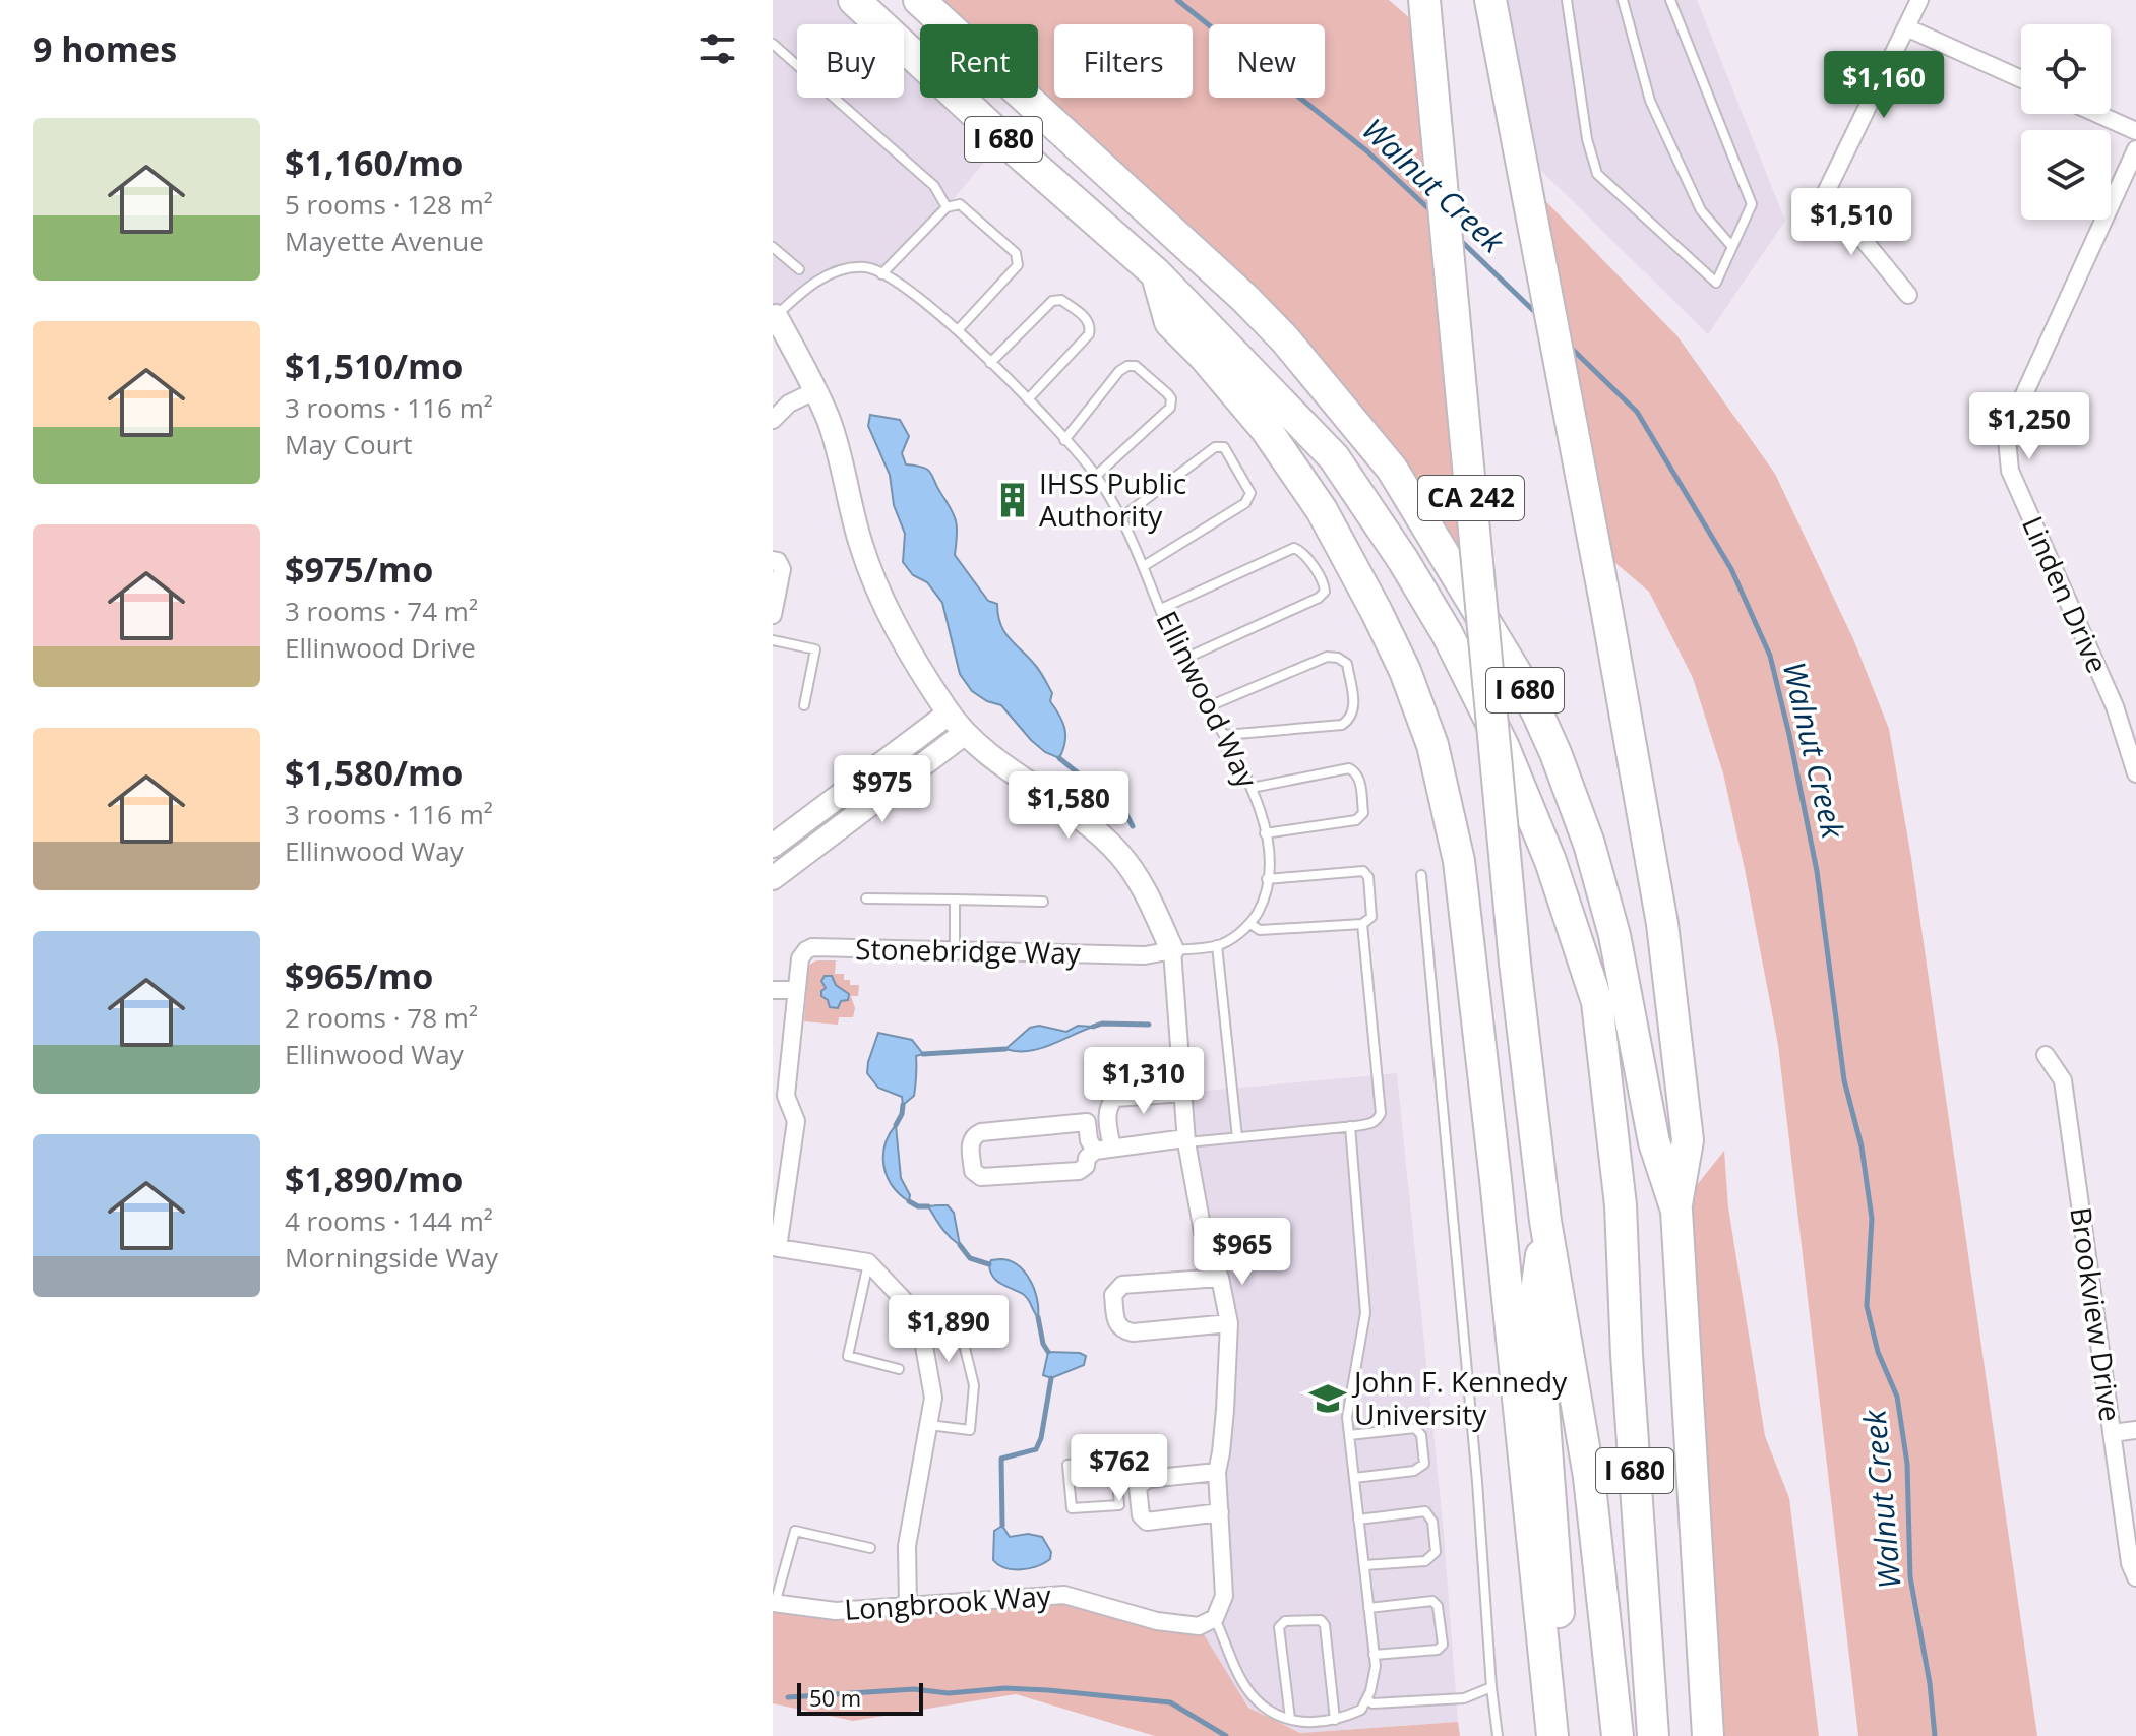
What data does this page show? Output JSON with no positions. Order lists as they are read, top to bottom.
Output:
{
  "streets": {
    "highway": ["I 680", "CA 242"],
    "street": [
      "Linden Drive",
      "Ellinwood Way",
      "Stonebridge Way",
      "Brookview Drive",
      "Longbrook Way"
    ]
  },
  "crossings": [
    ["Ellinwood Way", "Stonebridge Way"],
    ["Ellinwood Way", "Longbrook Way"]
  ],
  "water": ["Walnut Creek"],
  "places": {
    "building": ["IHSS Public Authority"],
    "school or university": ["John F. Kennedy University"]
  },
  "scale_bar": "50 m",
  "page": {
    "heading": "9 homes",
    "chip": [
      "Buy",
      "Rent",
      "Filters",
      "New"
    ],
    "price": [
      "$1,160",
      "$1,510",
      "$1,250",
      "$975",
      "$1,580",
      "$1,310",
      "$965",
      "$1,890",
      "$762"
    ],
    "list": [
      {
        "name": "$1,160/mo",
        "note": "5 rooms · 128 m² · Mayette Avenue"
      },
      {
        "name": "$1,510/mo",
        "note": "3 rooms · 116 m² · May Court"
      },
      {
        "name": "$975/mo",
        "note": "3 rooms · 74 m² · Ellinwood Drive"
      },
      {
        "name": "$1,580/mo",
        "note": "3 rooms · 116 m² · Ellinwood Way"
      },
      {
        "name": "$965/mo",
        "note": "2 rooms · 78 m² · Ellinwood Way"
      },
      {
        "name": "$1,890/mo",
        "note": "4 rooms · 144 m² · Morningside Way"
      }
    ],
    "scale": "50 m"
  }
}
